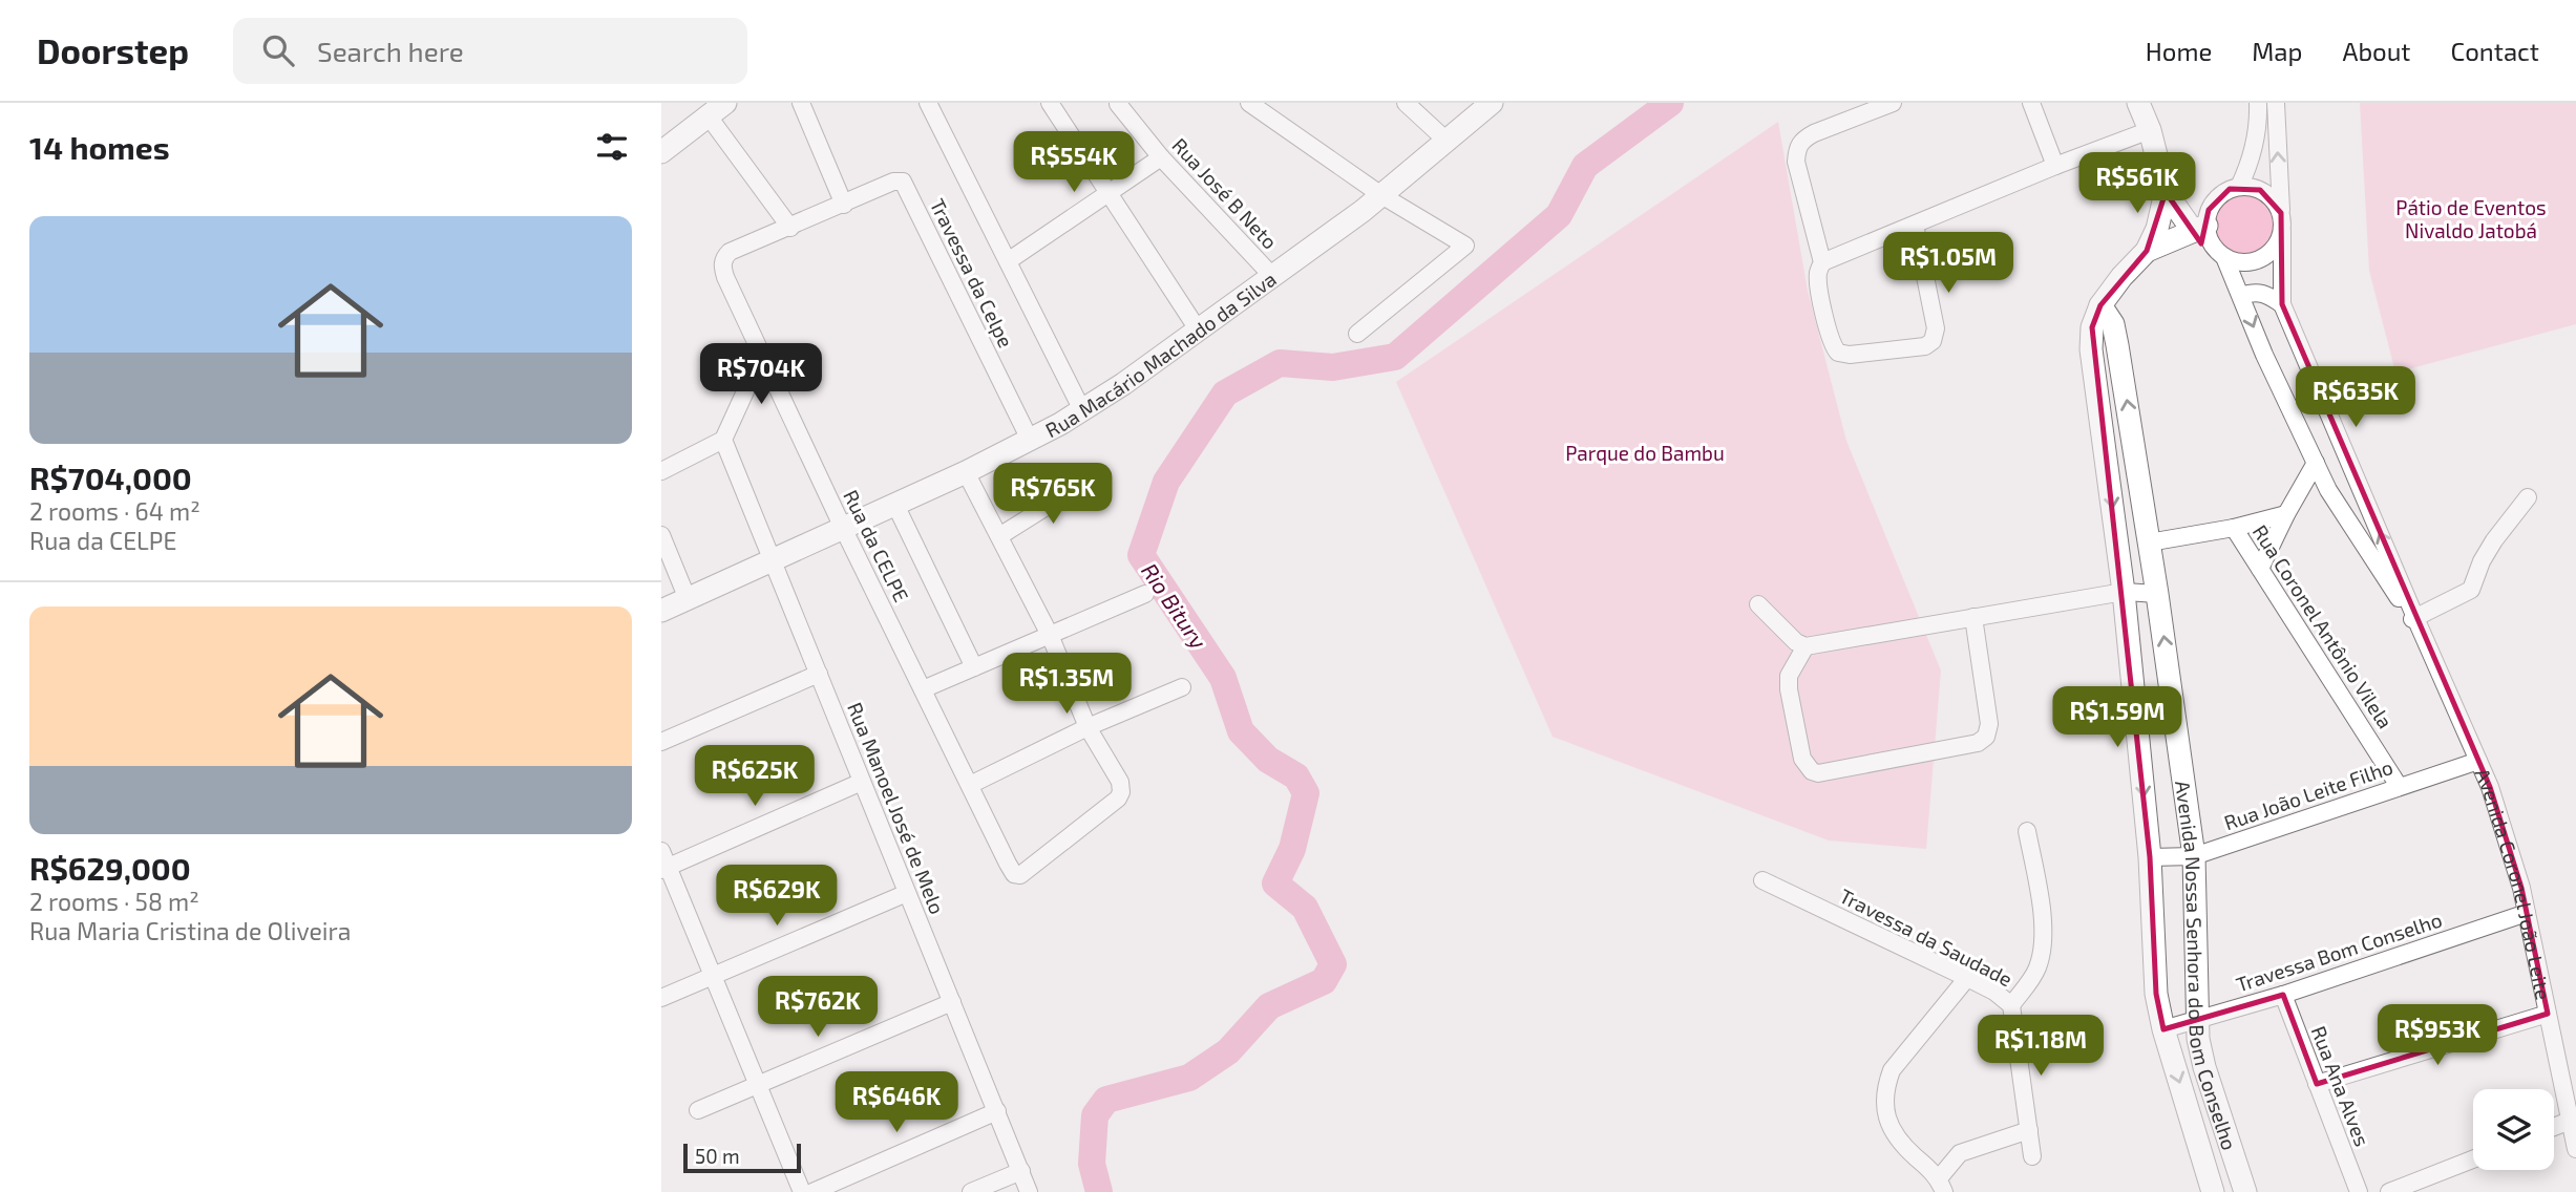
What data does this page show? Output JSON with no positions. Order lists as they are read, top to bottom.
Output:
{
  "streets": {
    "street": [
      "Rua José B Neto",
      "Travessa da Celpe",
      "Rua Macário Machado da Silva",
      "Rua da CELPE",
      "Rua Coronel Antônio Vilela",
      "Rua João Leite Filho",
      "Rua Manoel José de Melo",
      "Avenida Coronel João Leite",
      "Travessa da Saudade",
      "Travessa Bom Conselho",
      "Avenida Nossa Senhora do Bom Conselho",
      "Rua Ana Alves"
    ]
  },
  "crossings": [
    ["Rua José B Neto", "Rua Macário Machado da Silva"],
    ["Travessa da Celpe", "Rua Macário Machado da Silva"],
    ["Rua Macário Machado da Silva", "Rua da CELPE"],
    ["Rua Macário Machado da Silva", "Rua Manoel José de Melo"],
    ["Rua Coronel Antônio Vilela", "Rua João Leite Filho"],
    ["Rua João Leite Filho", "Avenida Coronel João Leite"],
    ["Rua João Leite Filho", "Avenida Nossa Senhora do Bom Conselho"],
    ["Avenida Coronel João Leite", "Travessa Bom Conselho"],
    ["Avenida Coronel João Leite", "Avenida Nossa Senhora do Bom Conselho"],
    ["Travessa Bom Conselho", "Avenida Nossa Senhora do Bom Conselho"],
    ["Travessa Bom Conselho", "Rua Ana Alves"]
  ],
  "water": ["Rio Bitury"],
  "parks": ["Pátio de Eventos Nivaldo Jatobá", "Parque do Bambu"],
  "scale_bar": "50 m",
  "page": {
    "header": "Doorstep",
    "search": "Search here",
    "nav": [
      "Home",
      "Map",
      "About",
      "Contact"
    ],
    "heading": "14 homes",
    "price": [
      "R$554K",
      "R$561K",
      "R$1.05M",
      "R$704K",
      "R$635K",
      "R$765K",
      "R$1.35M",
      "R$1.59M",
      "R$625K",
      "R$629K",
      "R$762K",
      "R$953K",
      "R$1.18M",
      "R$646K"
    ],
    "list": [
      {
        "name": "R$704,000",
        "note": "2 rooms · 64 m² · Rua da CELPE"
      },
      {
        "name": "R$629,000",
        "note": "2 rooms · 58 m² · Rua Maria Cristina de Oliveira"
      }
    ],
    "scale": "50 m"
  }
}
